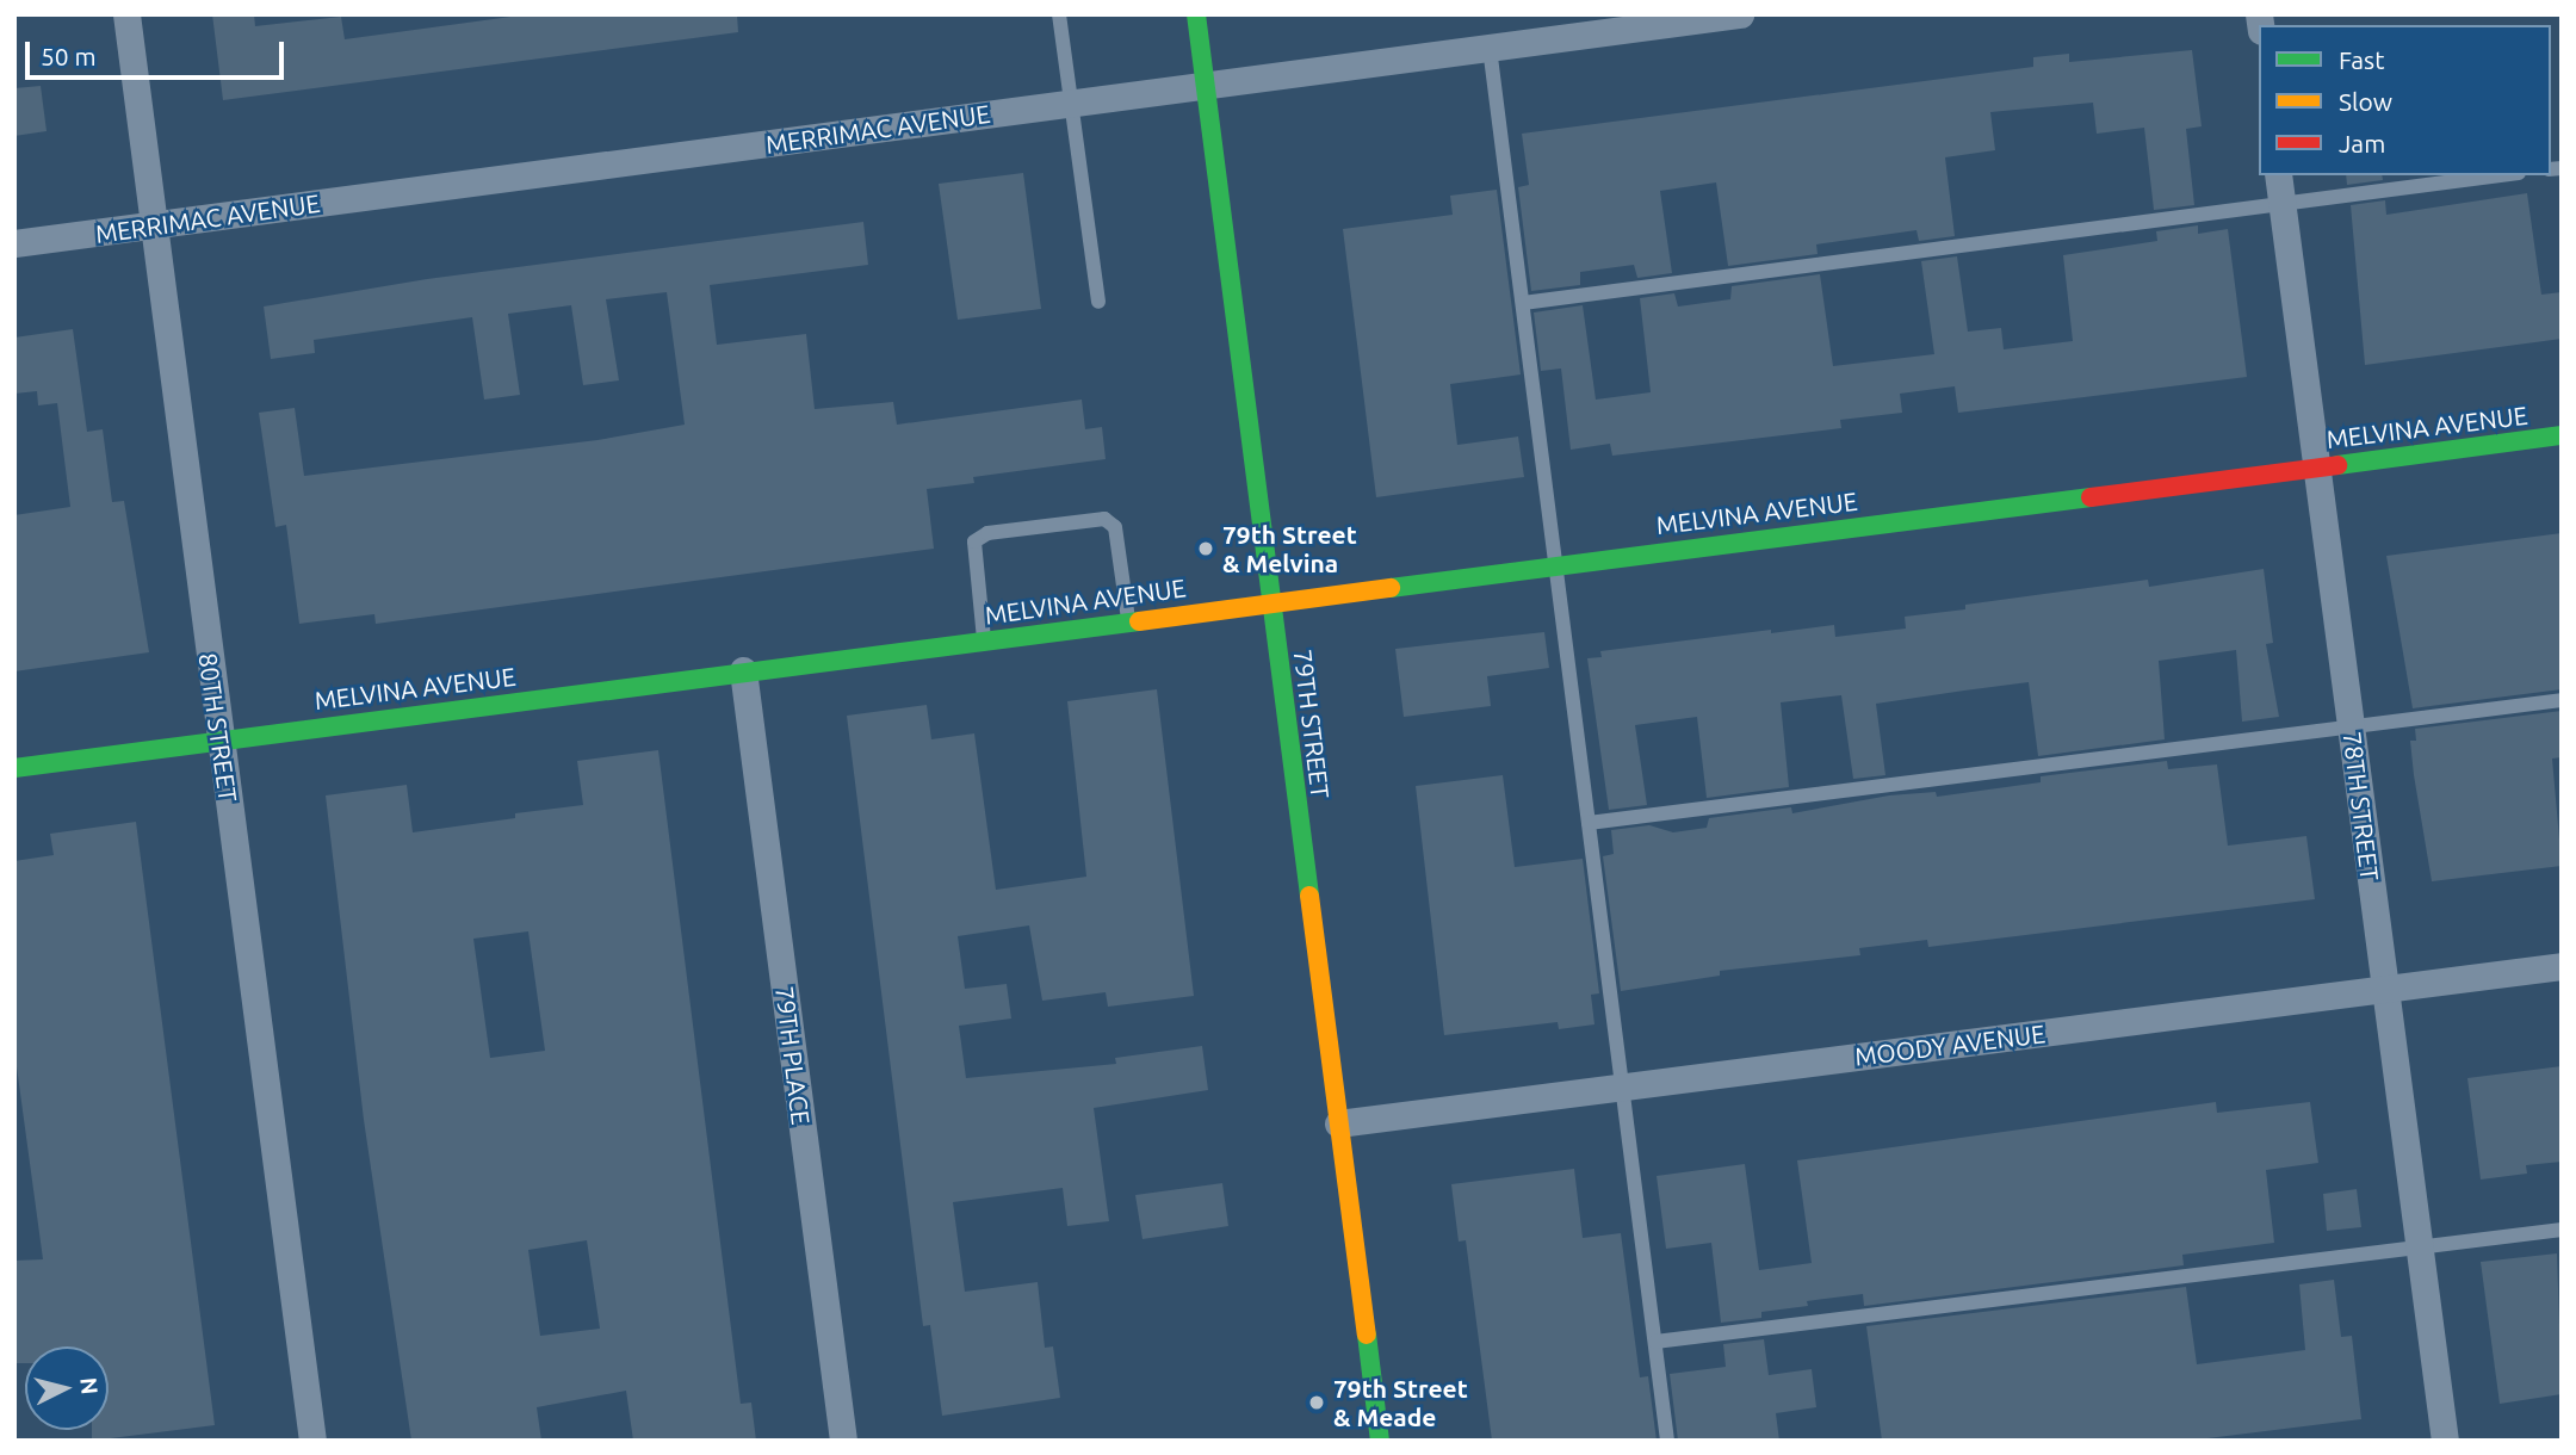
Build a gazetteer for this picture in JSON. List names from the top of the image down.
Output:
{
  "streets": {
    "street": [
      "MERRIMAC AVENUE",
      "MELVINA AVENUE",
      "79TH STREET",
      "80TH STREET",
      "78TH STREET",
      "MOODY AVENUE",
      "79TH PLACE"
    ]
  },
  "crossings": [
    ["MERRIMAC AVENUE", "79TH STREET"],
    ["MERRIMAC AVENUE", "80TH STREET"],
    ["MELVINA AVENUE", "79TH STREET"],
    ["MELVINA AVENUE", "80TH STREET"],
    ["MELVINA AVENUE", "78TH STREET"],
    ["MELVINA AVENUE", "79TH PLACE"],
    ["79TH STREET", "MOODY AVENUE"],
    ["78TH STREET", "MOODY AVENUE"]
  ],
  "places": ["79th Street & Melvina", "79th Street & Meade"],
  "legend": ["Fast", "Slow", "Jam"],
  "scale_bar": "50 m",
  "north": "right"
}
